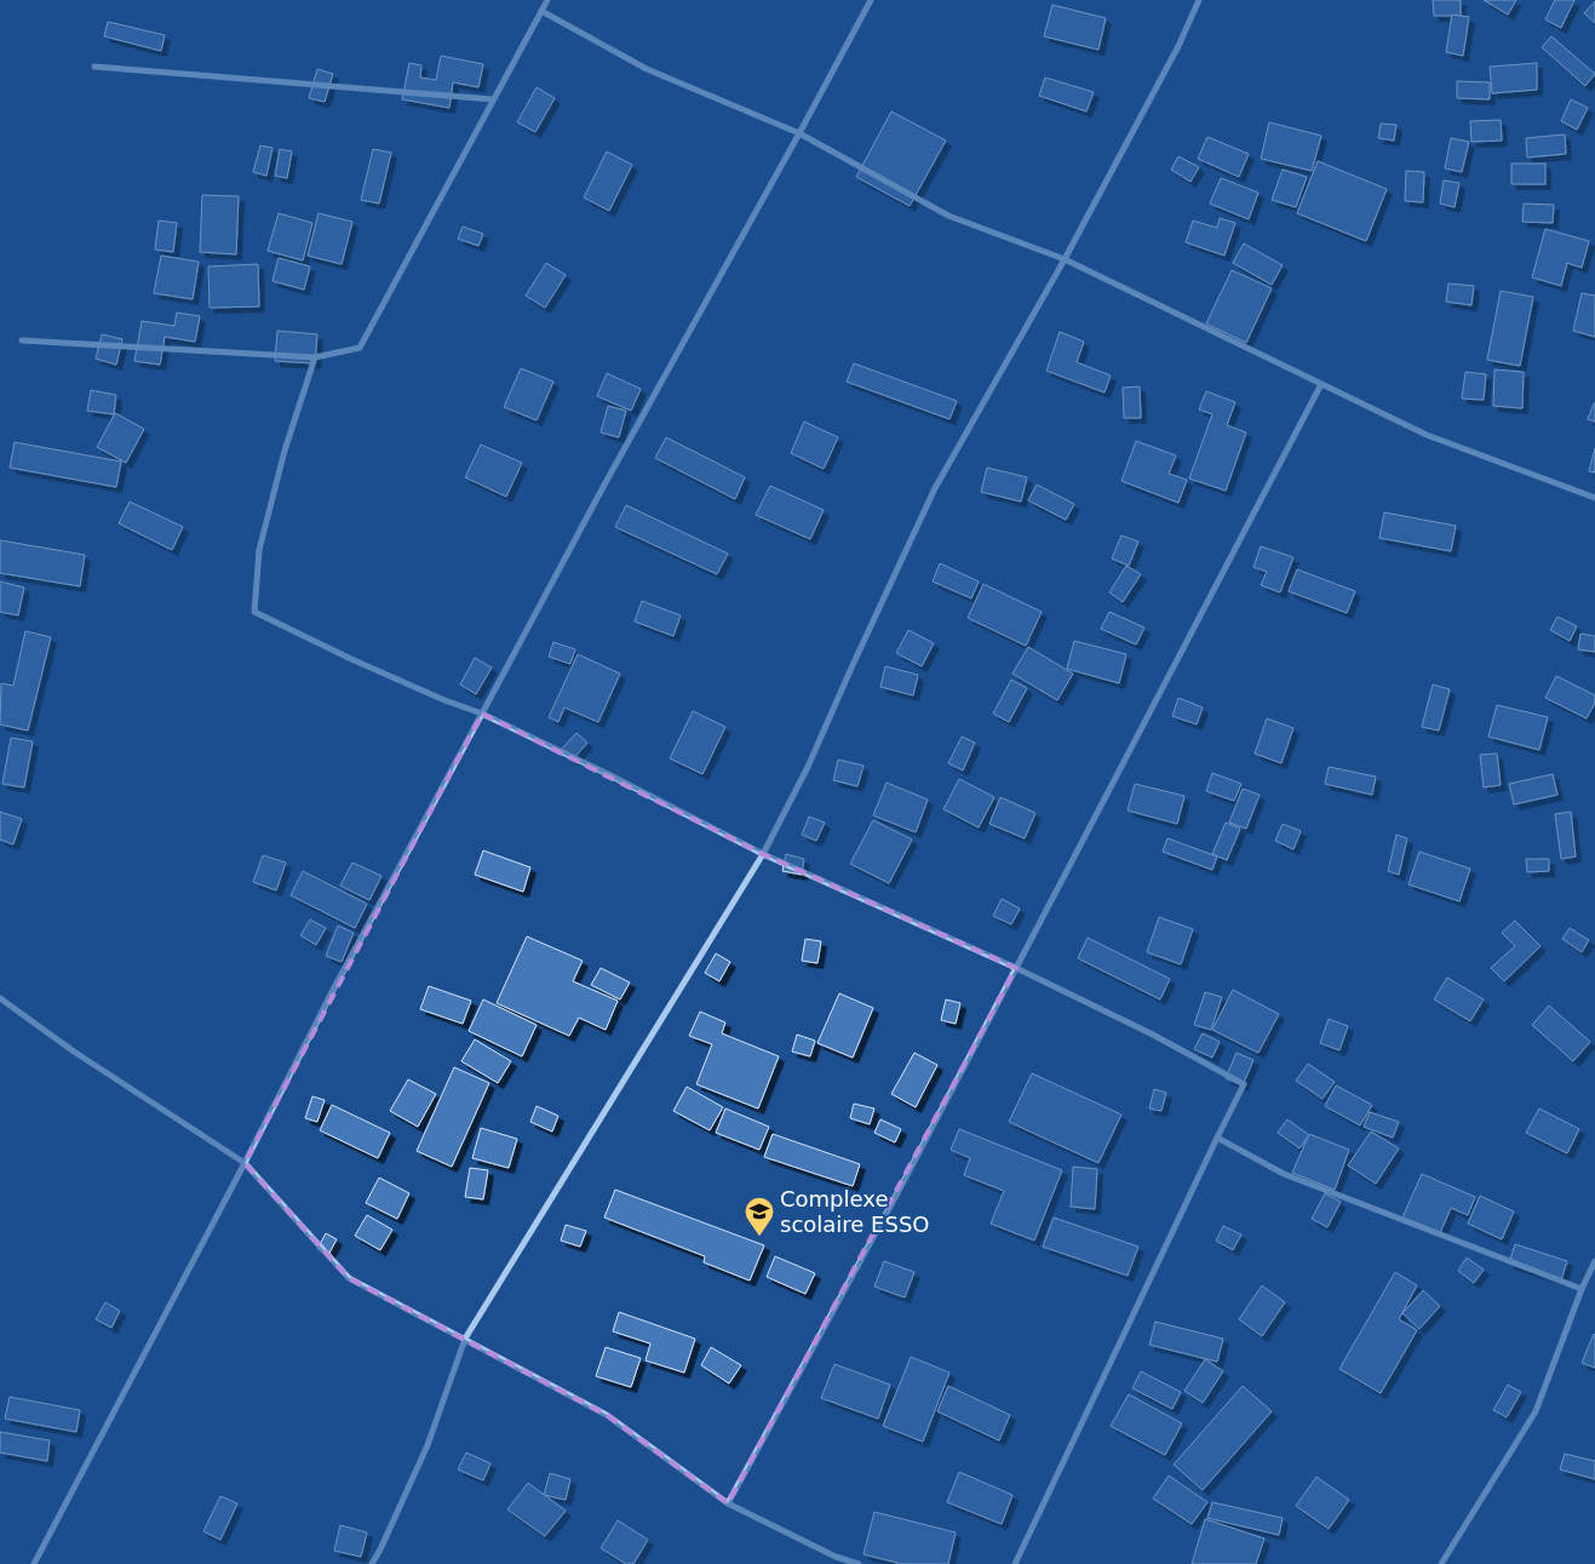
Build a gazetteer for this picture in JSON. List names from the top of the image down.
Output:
{
  "places": {
    "school or university": ["Complexe scolaire ESSO"]
  }
}
